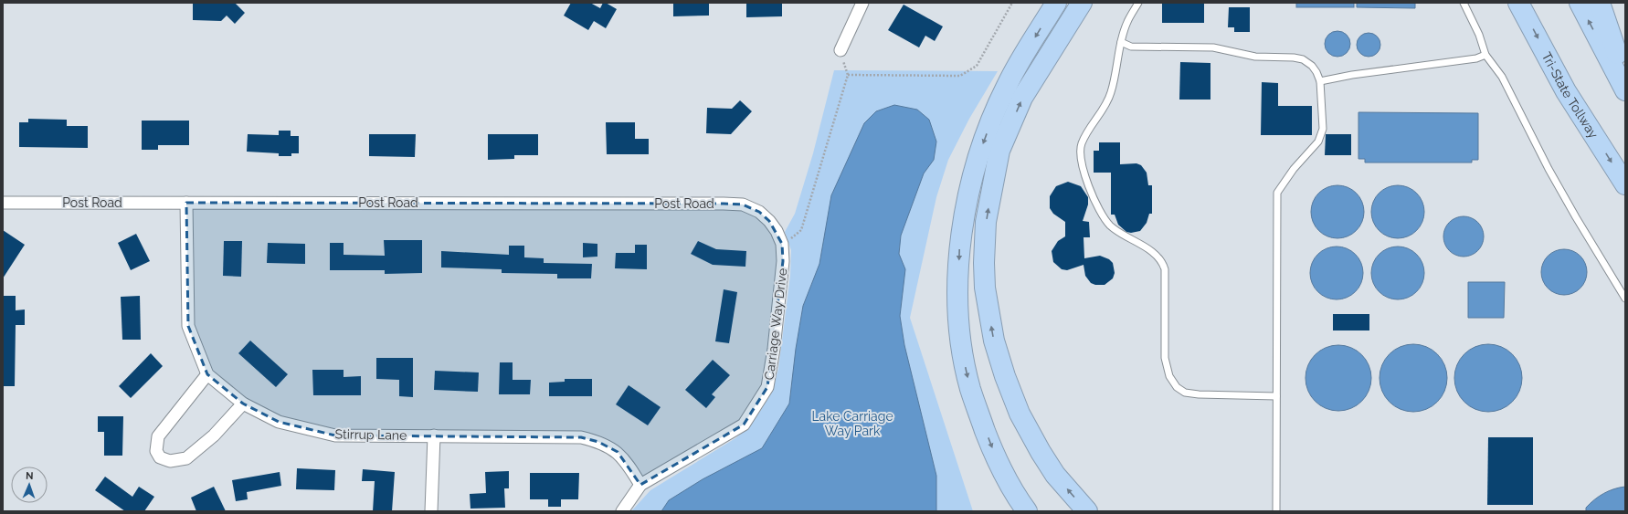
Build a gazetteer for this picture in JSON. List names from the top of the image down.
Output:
{
  "streets": {
    "highway": ["Tri-State Tollway"],
    "street": ["Post Road", "Carriage Way Drive", "Stirrup Lane"]
  },
  "crossings": [
    ["Post Road", "Carriage Way Drive"],
    ["Post Road", "Stirrup Lane"],
    ["Carriage Way Drive", "Stirrup Lane"]
  ],
  "parks": ["Lake Carriage Way Park"],
  "north": "top"
}
